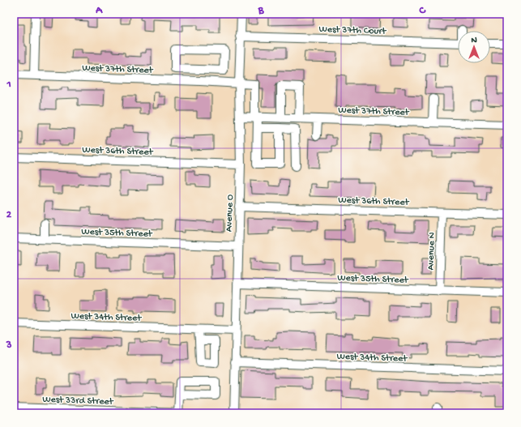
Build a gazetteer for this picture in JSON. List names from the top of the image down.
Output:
{
  "streets": {
    "street": [
      "West 37th Court",
      "West 37th Street",
      "West 36th Street",
      "Avenue O",
      "West 35th Street",
      "Avenue N",
      "West 34th Street",
      "West 33rd Street"
    ]
  },
  "crossings": [
    ["West 37th Court", "Avenue O"],
    ["West 37th Street", "Avenue O"],
    ["West 36th Street", "Avenue O"],
    ["West 36th Street", "Avenue N"],
    ["Avenue O", "West 35th Street"],
    ["Avenue O", "West 34th Street"],
    ["West 35th Street", "Avenue N"]
  ],
  "north": "top",
  "grid": {
    "columns": ["A", "B", "C"],
    "rows": ["1", "2", "3"]
  }
}
